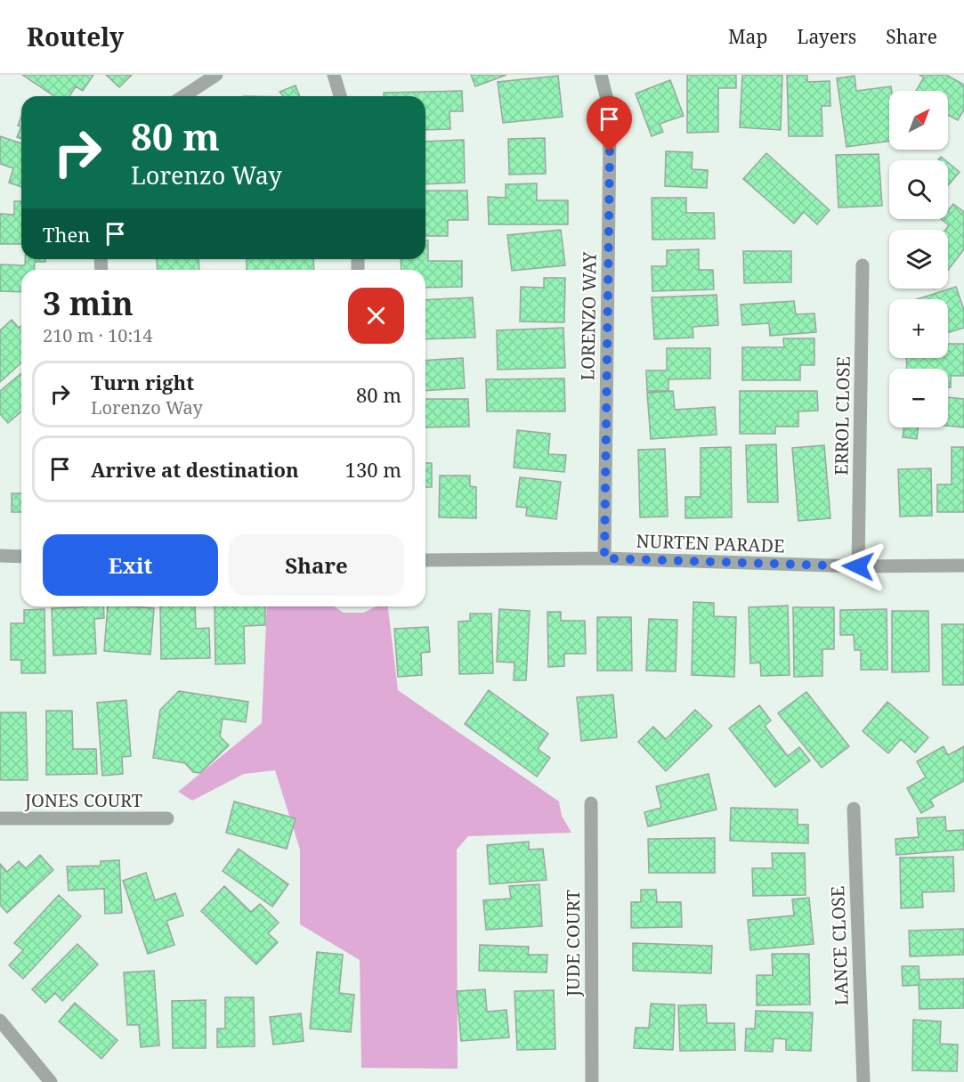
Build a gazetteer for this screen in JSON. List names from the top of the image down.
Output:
{
  "streets": {
    "street": [
      "LORENZO WAY",
      "ERROL CLOSE",
      "NURTEN PARADE",
      "JONES COURT",
      "JUDE COURT",
      "LANCE CLOSE"
    ]
  },
  "crossings": [
    ["LORENZO WAY", "NURTEN PARADE"],
    ["ERROL CLOSE", "NURTEN PARADE"]
  ],
  "north": "top right",
  "page": {
    "header": "Routely",
    "nav": ["Map", "Layers", "Share"],
    "map_buttons": ["+", "−"],
    "turn": ["80 m", "Lorenzo Way"],
    "then": "Then",
    "heading": ["3 min", "210 m · 10:14"],
    "list": [
      {
        "name": "Turn right",
        "note": "Lorenzo Way",
        "value": "80 m"
      },
      {
        "name": "Arrive at destination",
        "value": "130 m"
      }
    ],
    "buttons": ["Exit", "Share"]
  }
}
